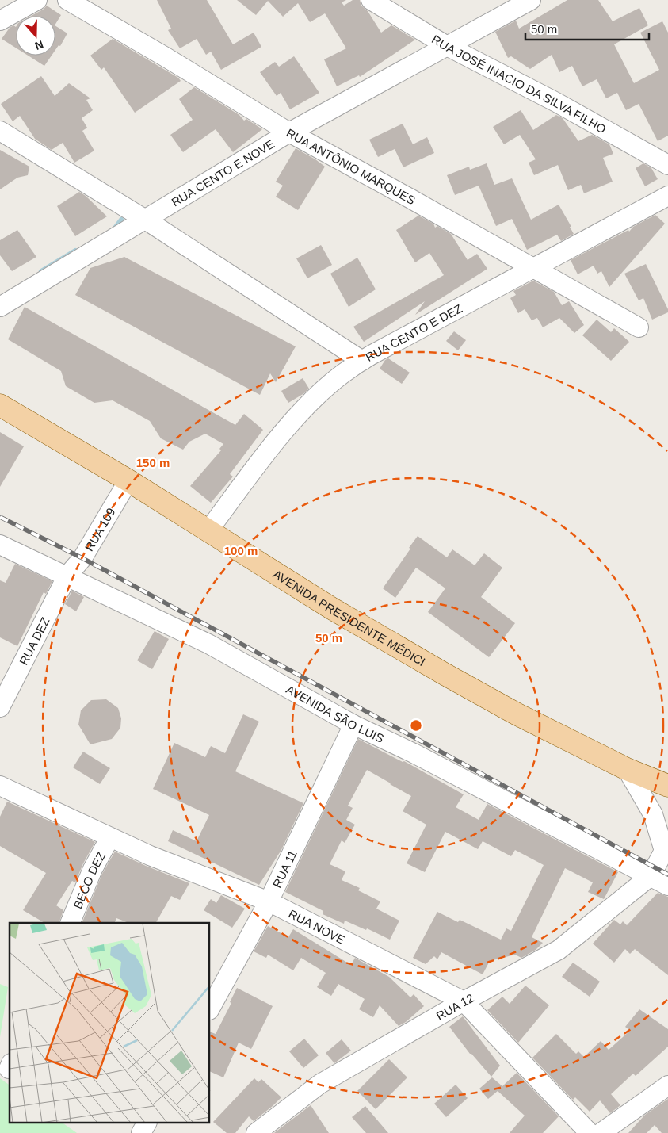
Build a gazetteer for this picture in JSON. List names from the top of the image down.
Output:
{
  "streets": {
    "main road": ["AVENIDA PRESIDENTE MÉDICI"],
    "street": [
      "RUA JOSÉ INACIO DA SILVA FILHO",
      "RUA ANTÔNIO MARQUES",
      "RUA CENTO E NOVE",
      "RUA CENTO E DEZ",
      "RUA 109",
      "RUA DEZ",
      "AVENIDA SÃO LUIS",
      "RUA 11",
      "BECO DEZ",
      "RUA NOVE",
      "RUA 12"
    ]
  },
  "crossings": [
    ["RUA JOSÉ INACIO DA SILVA FILHO", "RUA CENTO E NOVE"],
    ["RUA ANTÔNIO MARQUES", "RUA CENTO E NOVE"],
    ["RUA ANTÔNIO MARQUES", "RUA CENTO E DEZ"],
    ["RUA CENTO E DEZ", "AVENIDA PRESIDENTE MÉDICI"],
    ["RUA 109", "AVENIDA PRESIDENTE MÉDICI"],
    ["RUA 109", "RUA DEZ"],
    ["RUA 109", "AVENIDA SÃO LUIS"],
    ["RUA DEZ", "AVENIDA SÃO LUIS"],
    ["AVENIDA SÃO LUIS", "RUA 11"],
    ["AVENIDA SÃO LUIS", "RUA 12"],
    ["RUA 11", "RUA NOVE"],
    ["BECO DEZ", "RUA NOVE"],
    ["RUA NOVE", "RUA 12"]
  ],
  "scale_bar": "50 m",
  "north": "bottom",
  "rings": ["150 m", "100 m", "50 m"]
}
